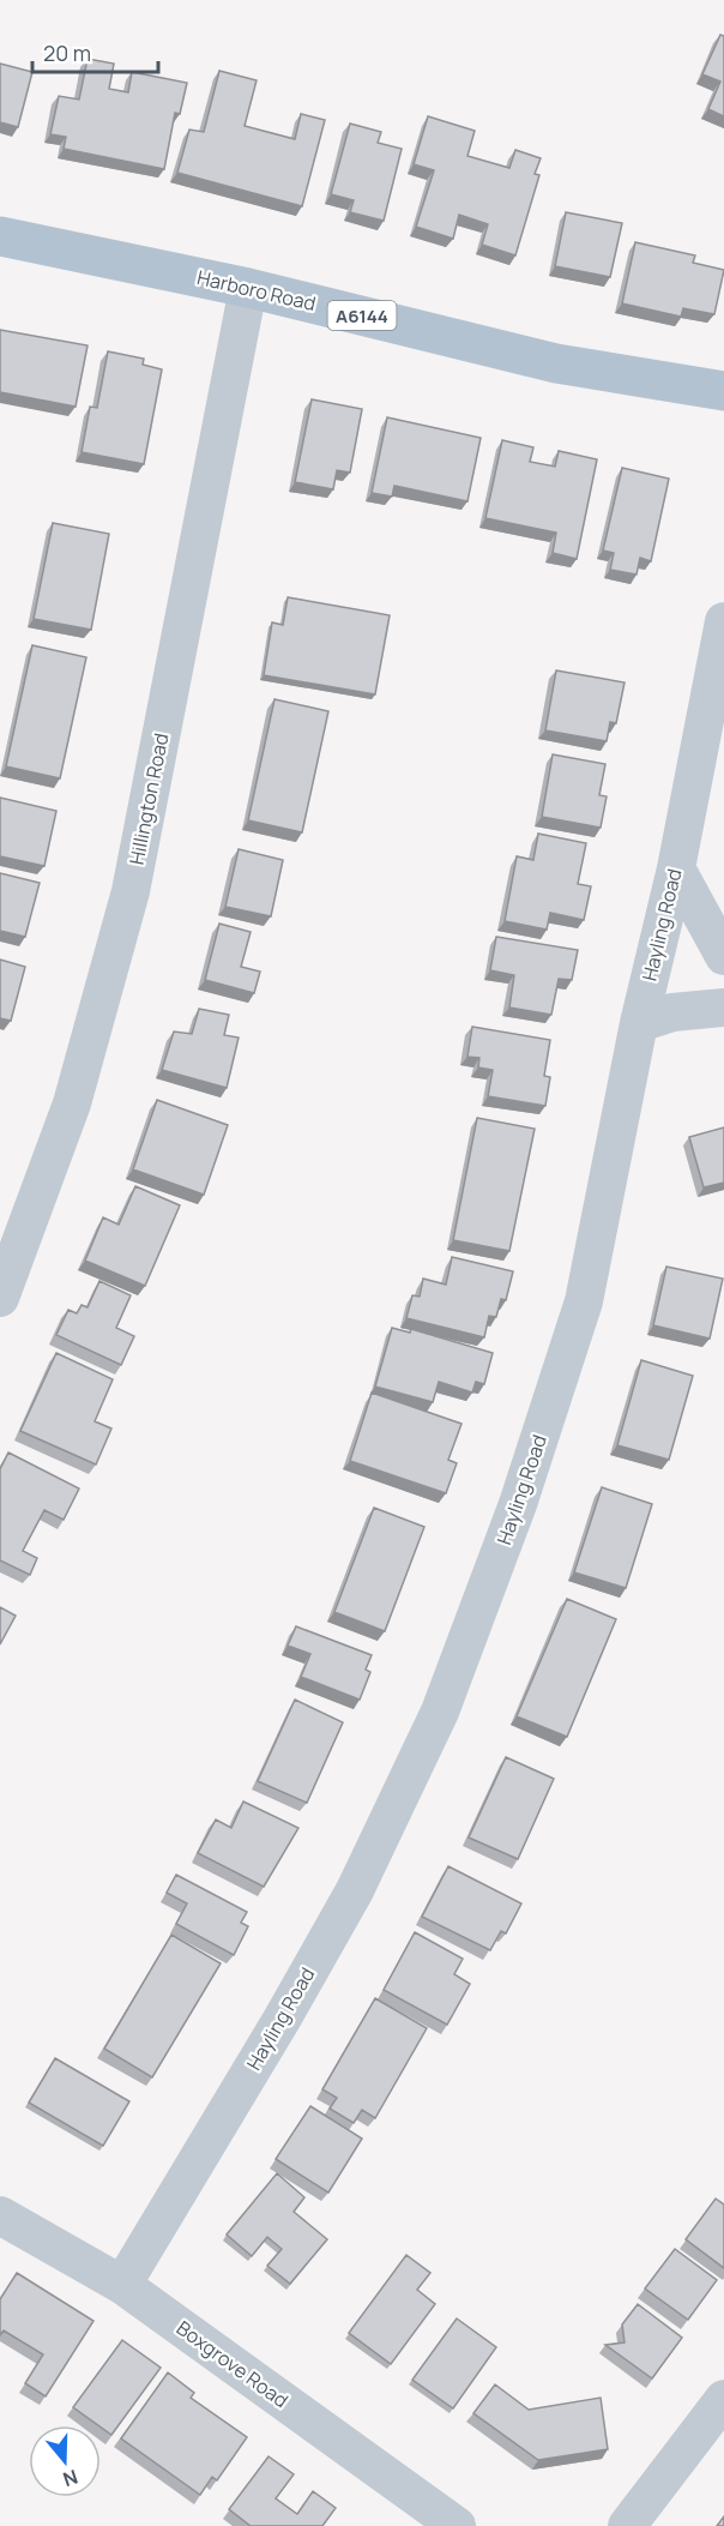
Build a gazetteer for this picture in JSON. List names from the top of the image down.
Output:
{
  "streets": {
    "main road": ["Harboro Road", "A6144"],
    "street": ["Hillington Road", "Hayling Road", "Boxgrove Road"]
  },
  "crossings": [
    ["Harboro Road", "Hillington Road"],
    ["Hayling Road", "Boxgrove Road"]
  ],
  "scale_bar": "20 m",
  "north": "bottom"
}
